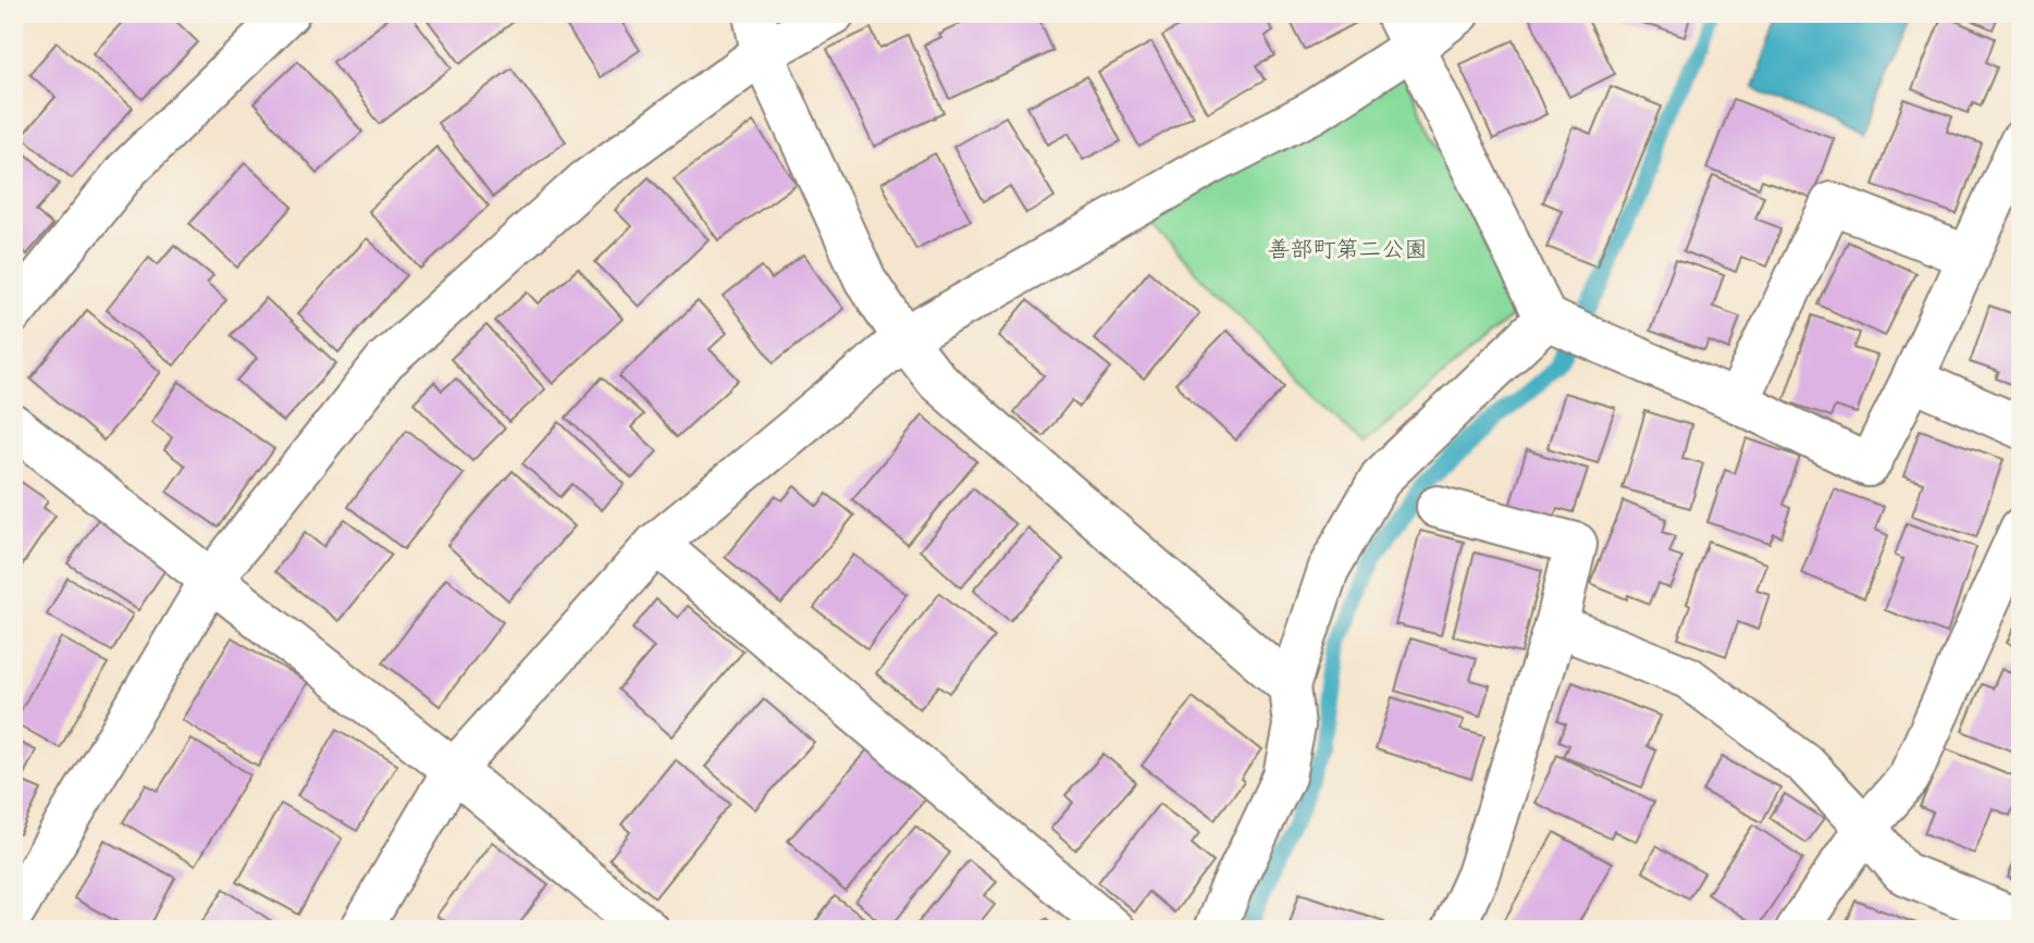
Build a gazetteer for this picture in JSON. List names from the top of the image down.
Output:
{
  "parks": ["善部町第二公園"]
}
